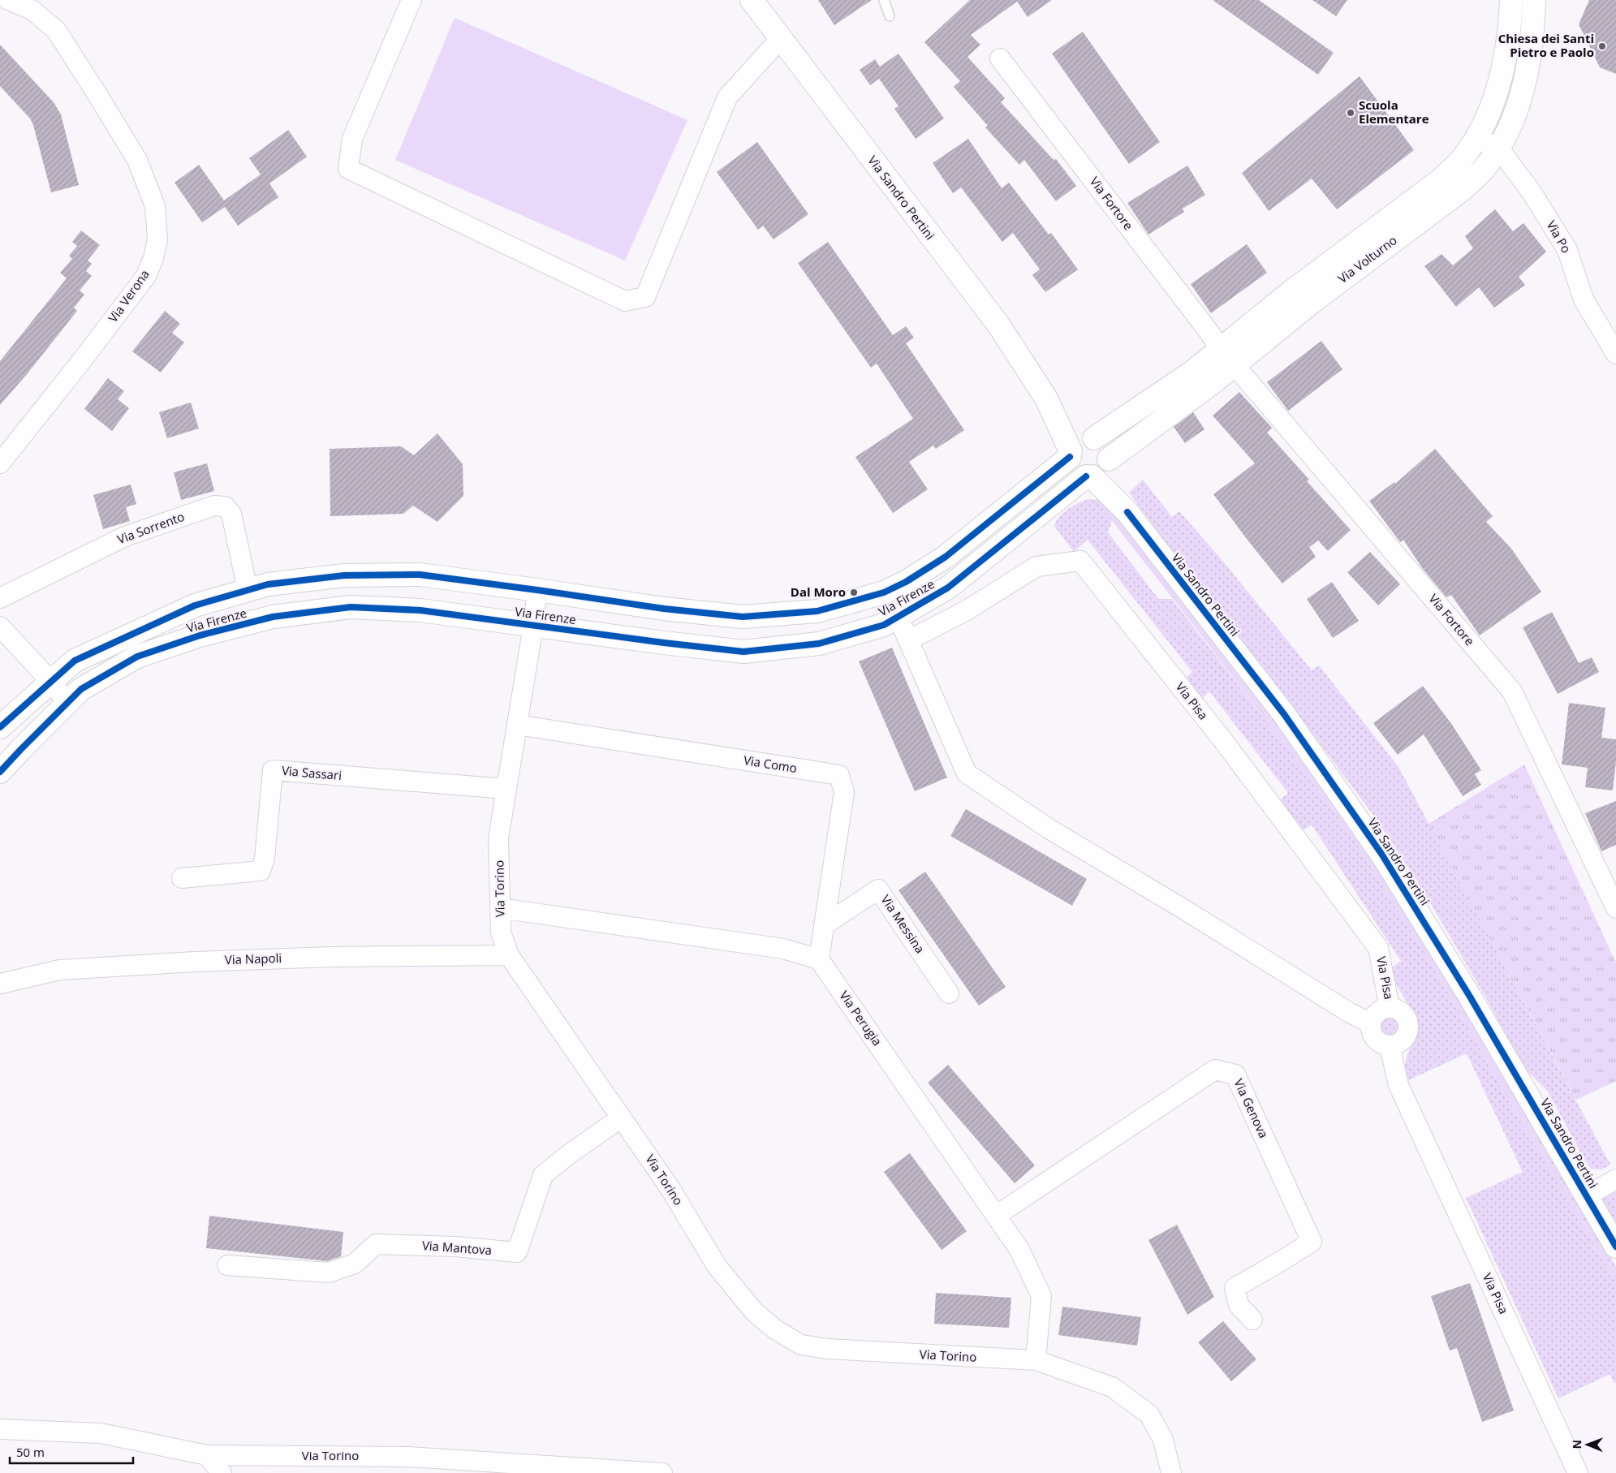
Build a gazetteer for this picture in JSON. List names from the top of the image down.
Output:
{
  "streets": {
    "street": [
      "Via Sandro Pertini",
      "Via Fortore",
      "Via Po",
      "Via Volturno",
      "Via Verona",
      "Via Sorrento",
      "Via Firenze",
      "Via Pisa",
      "Via Como",
      "Via Sassari",
      "Via Torino",
      "Via Messina",
      "Via Napoli",
      "Via Perugia",
      "Via Genova",
      "Via Mantova"
    ]
  },
  "crossings": [
    ["Via Sandro Pertini", "Via Volturno"],
    ["Via Sandro Pertini", "Via Firenze"],
    ["Via Fortore", "Via Volturno"],
    ["Via Po", "Via Volturno"],
    ["Via Volturno", "Via Firenze"],
    ["Via Sorrento", "Via Firenze"],
    ["Via Firenze", "Via Torino"],
    ["Via Como", "Via Torino"],
    ["Via Como", "Via Messina"],
    ["Via Como", "Via Perugia"],
    ["Via Sassari", "Via Torino"],
    ["Via Torino", "Via Napoli"],
    ["Via Torino", "Via Perugia"],
    ["Via Torino", "Via Mantova"],
    ["Via Perugia", "Via Genova"]
  ],
  "places": ["Chiesa dei Santi Pietro e Paolo", "Scuola Elementare", "Dal Moro"],
  "scale_bar": "50 m",
  "north": "left"
}
